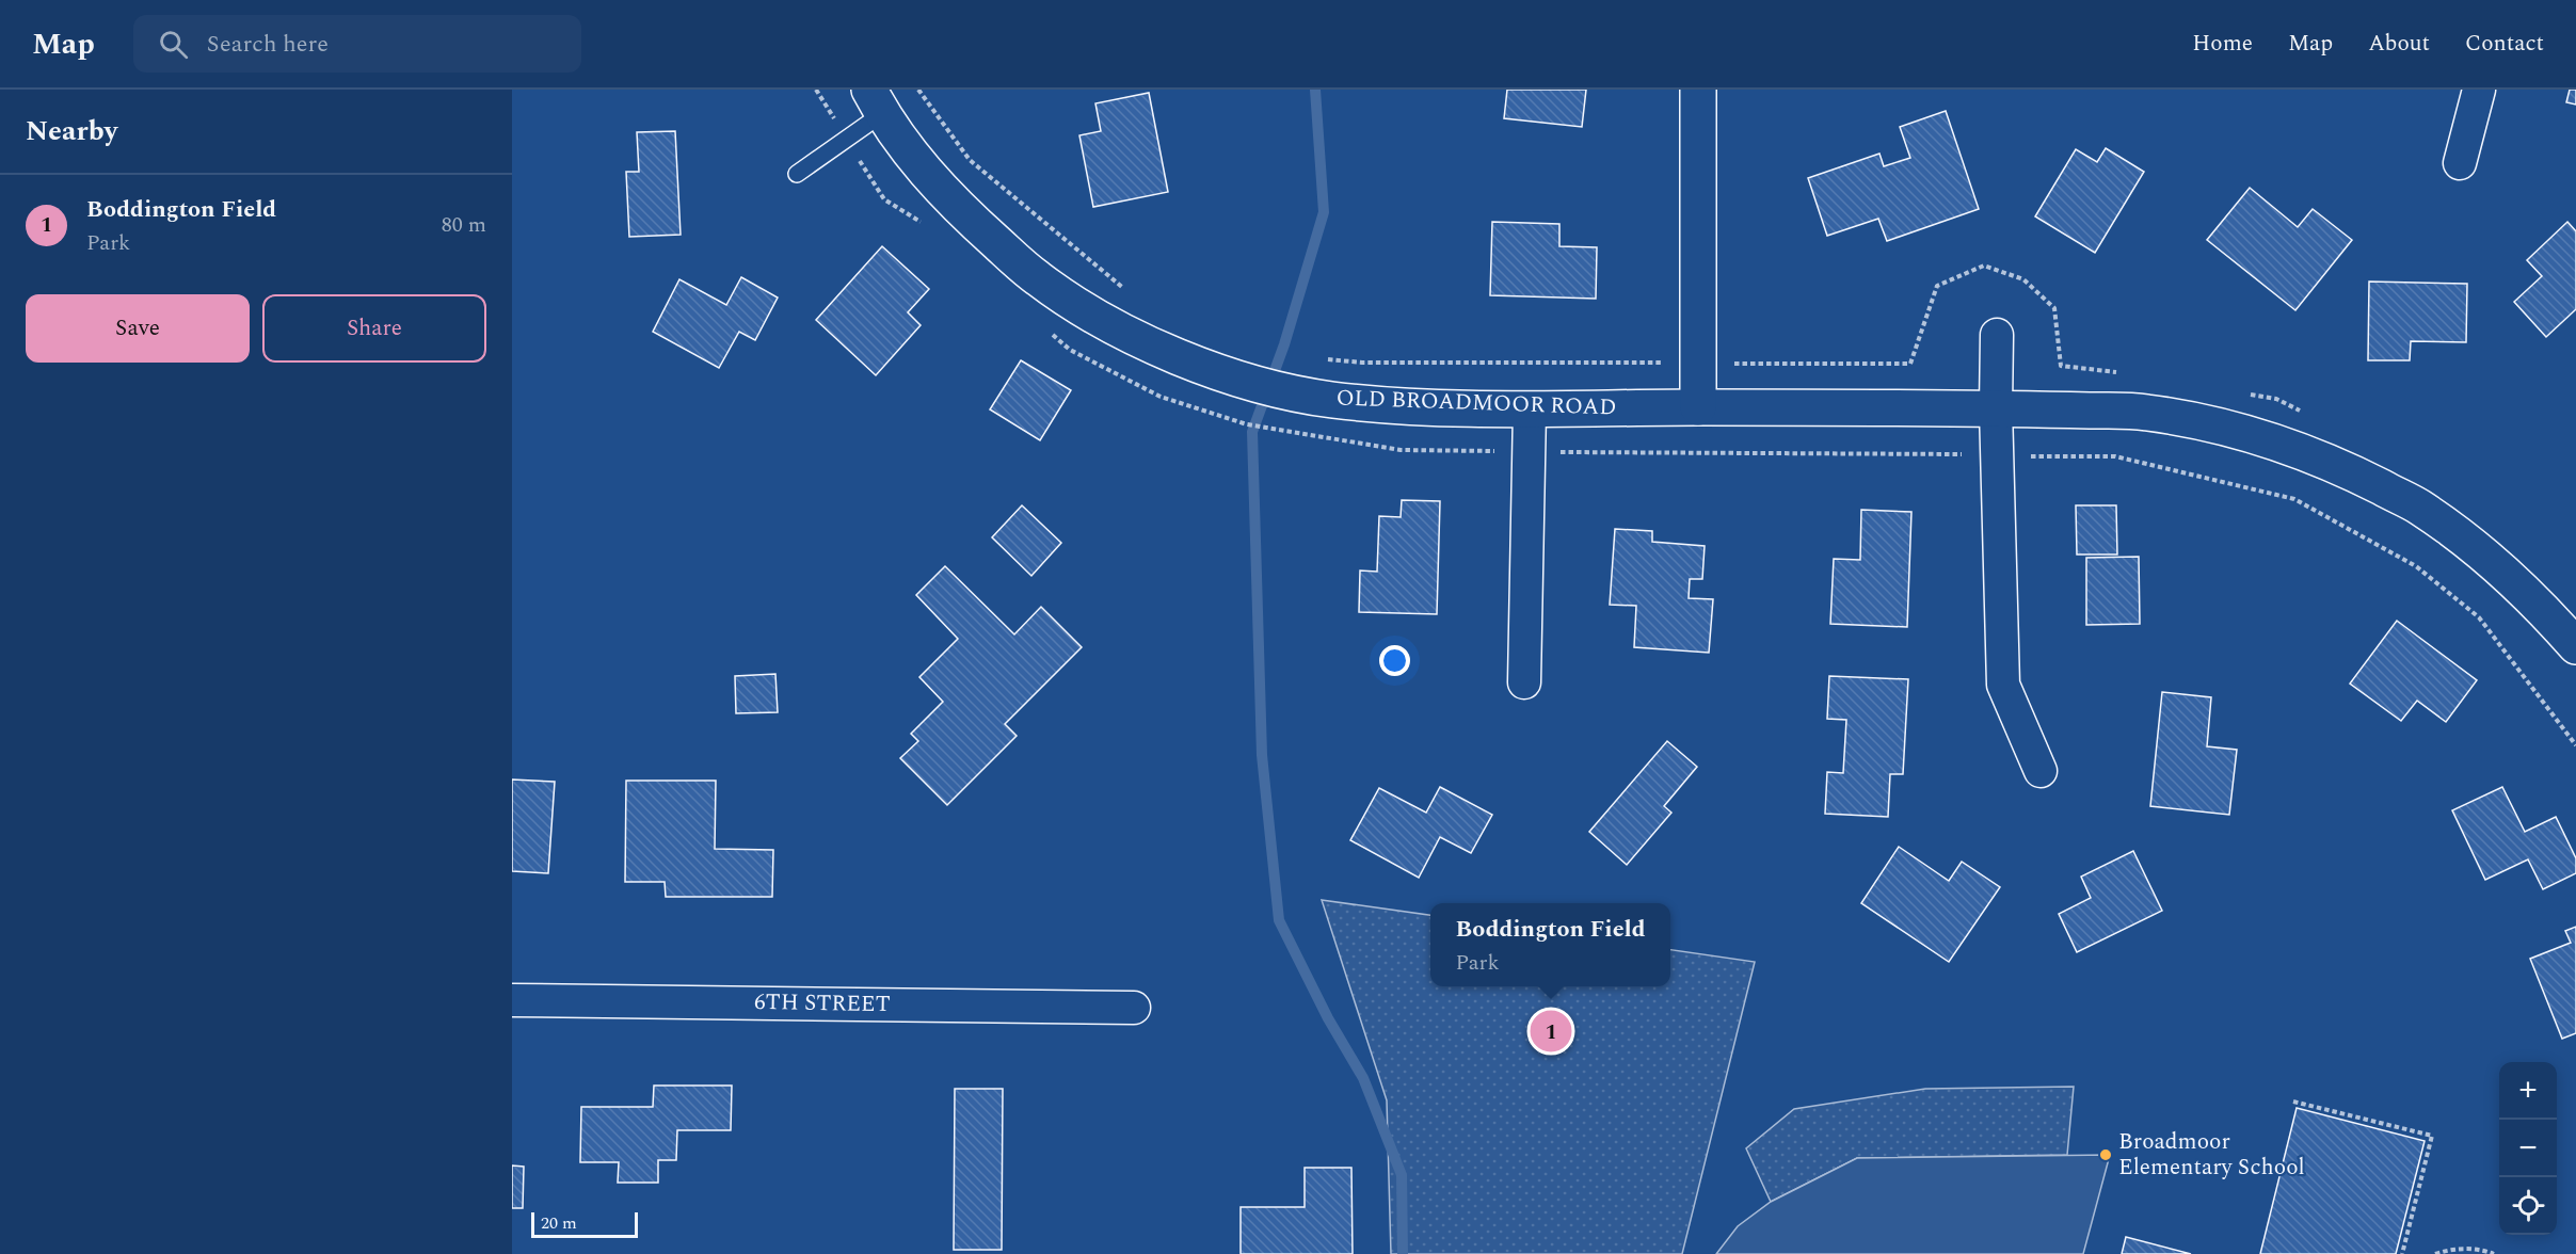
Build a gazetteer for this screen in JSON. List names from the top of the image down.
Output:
{
  "streets": {
    "street": ["OLD BROADMOOR ROAD", "6TH STREET"]
  },
  "places": ["Broadmoor Elementary School"],
  "scale_bar": "20 m",
  "page": {
    "header": "Map",
    "search": "Search here",
    "nav": [
      "Home",
      "Map",
      "About",
      "Contact"
    ],
    "heading": "Nearby",
    "list": [
      {
        "mark": "1",
        "name": "Boddington Field",
        "note": "Park",
        "value": "80 m"
      }
    ],
    "buttons": ["Save", "Share"],
    "popup": ["Boddington Field", "Park"],
    "pins": "1",
    "map_buttons": ["+", "−"],
    "scale": "20 m"
  }
}
